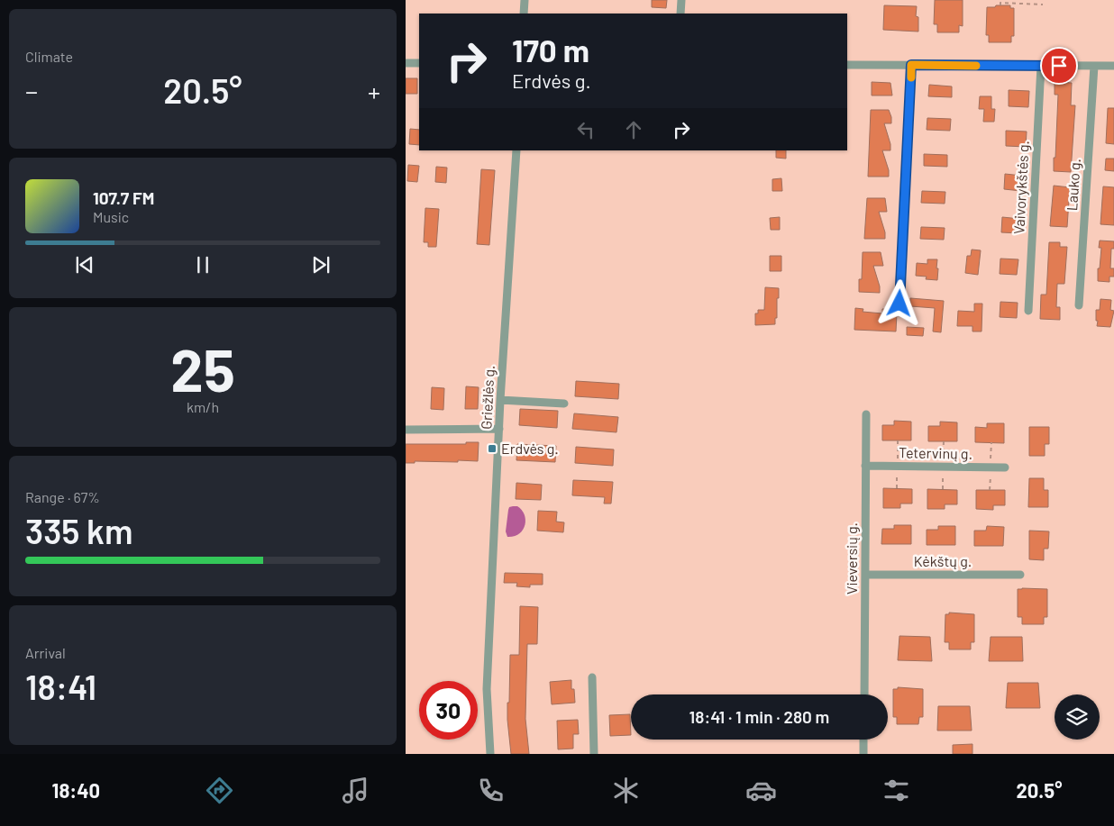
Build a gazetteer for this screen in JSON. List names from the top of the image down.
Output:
{
  "streets": {
    "street": [
      "Lauko g.",
      "Vaivorykštės g.",
      "Griežlės g.",
      "Tetervinų g.",
      "Vieversių g.",
      "Kėkštų g."
    ]
  },
  "crossings": [
    ["Tetervinų g.", "Vieversių g."],
    ["Vieversių g.", "Kėkštų g."]
  ],
  "places": {
    "transit": ["Erdvės g."]
  },
  "page": {
    "tile": [
      "Climate",
      ["25", "km/h"],
      ["Range · 67%", "335 km"],
      ["Arrival", "18:41"]
    ],
    "turn": ["170 m", "Erdvės g."],
    "heat": ["−", "20.5°", "+"],
    "song": ["107.7 FM", "Music"],
    "limit": "30",
    "trip": "18:41 · 1 min · 280 m",
    "tabs": ["18:40", "20.5°"]
  }
}
